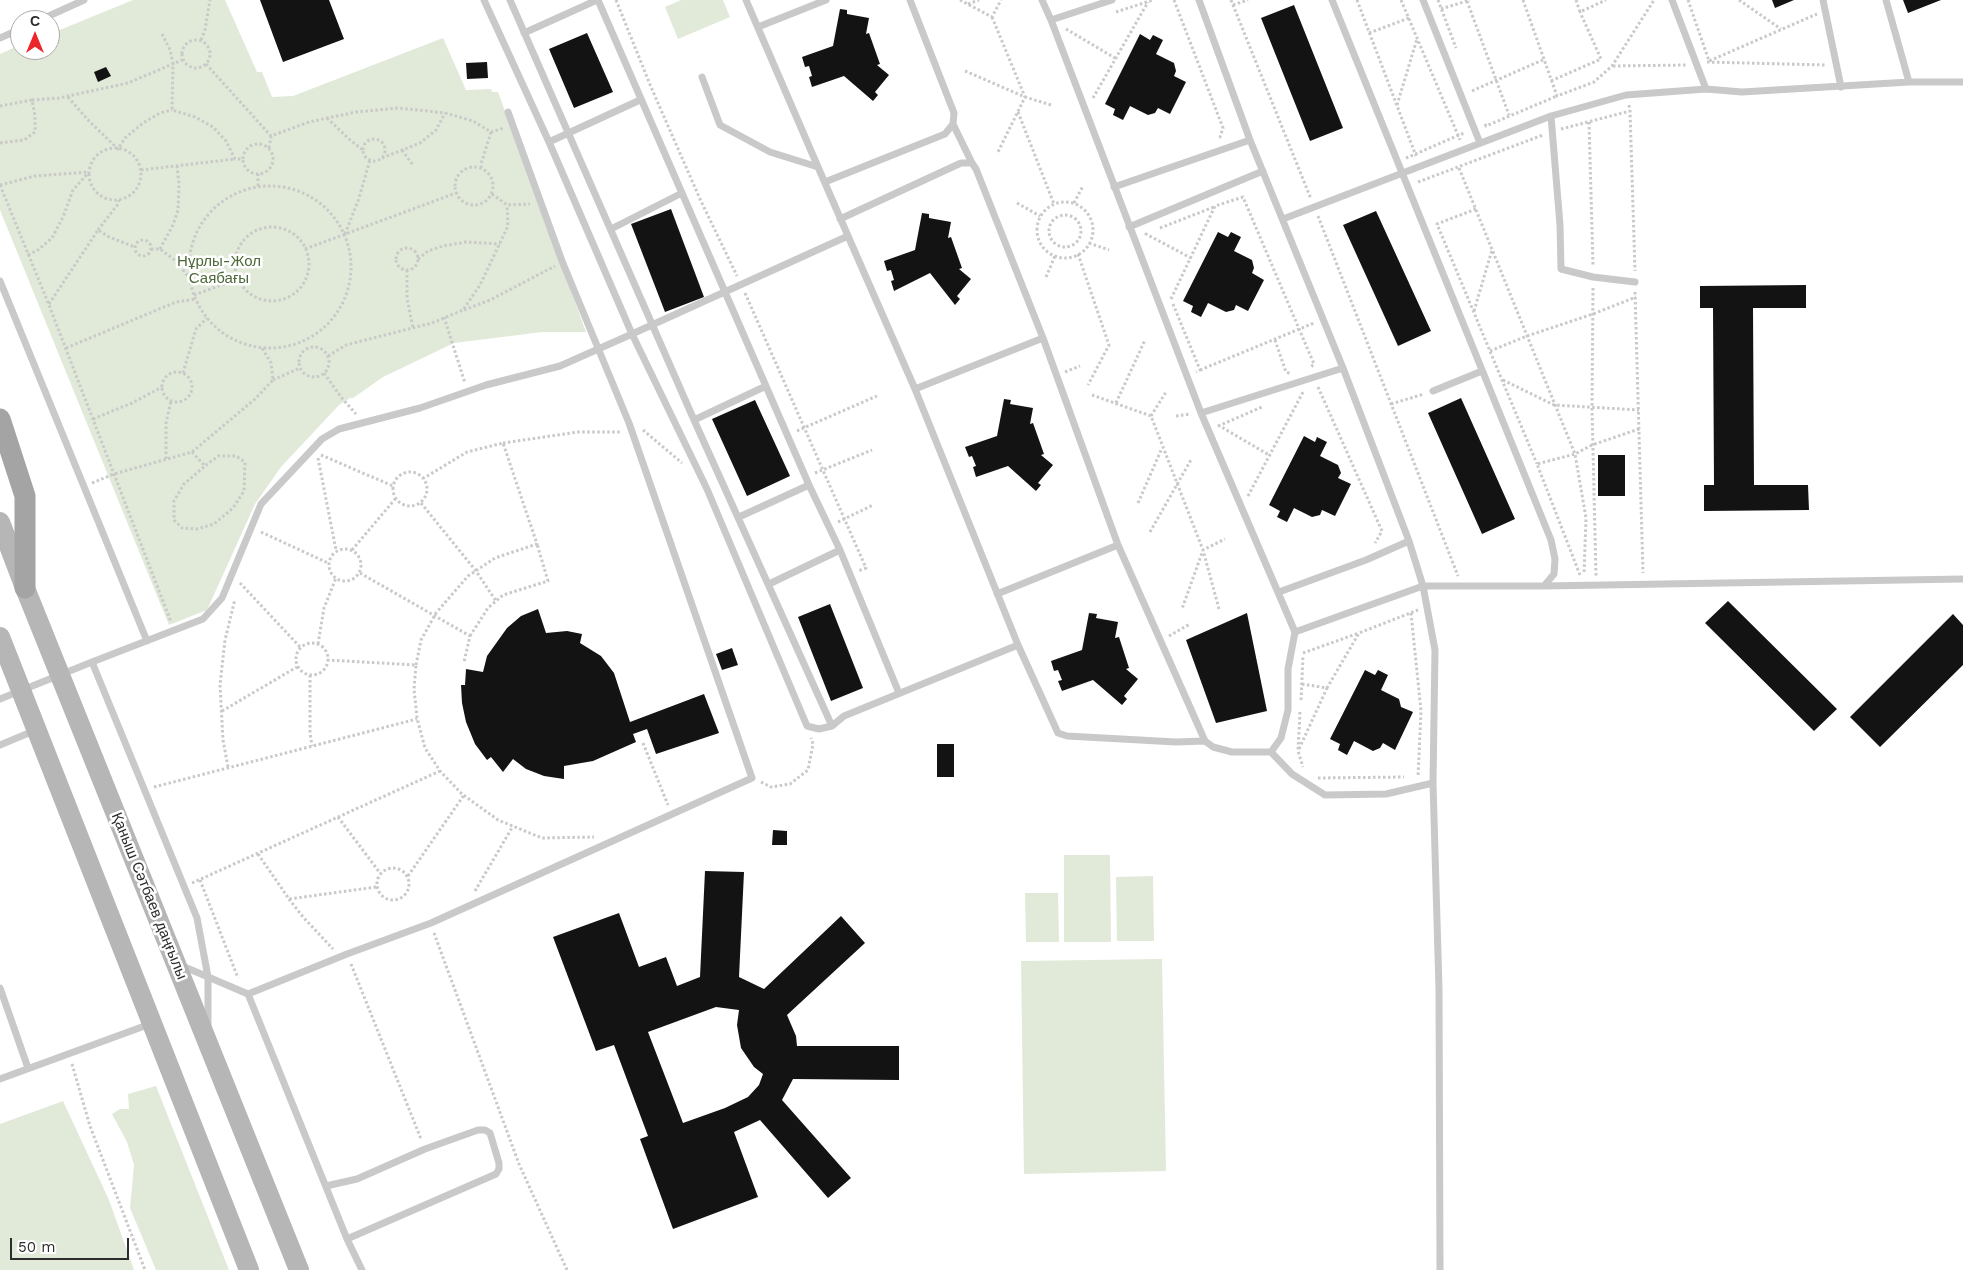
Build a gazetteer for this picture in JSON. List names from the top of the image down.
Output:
{
  "streets": {
    "main road": ["Қаныш Сәтбаев даңғылы"]
  },
  "parks": ["Нұрлы-Жол Саябағы"],
  "scale_bar": "50 m",
  "north": "top"
}
